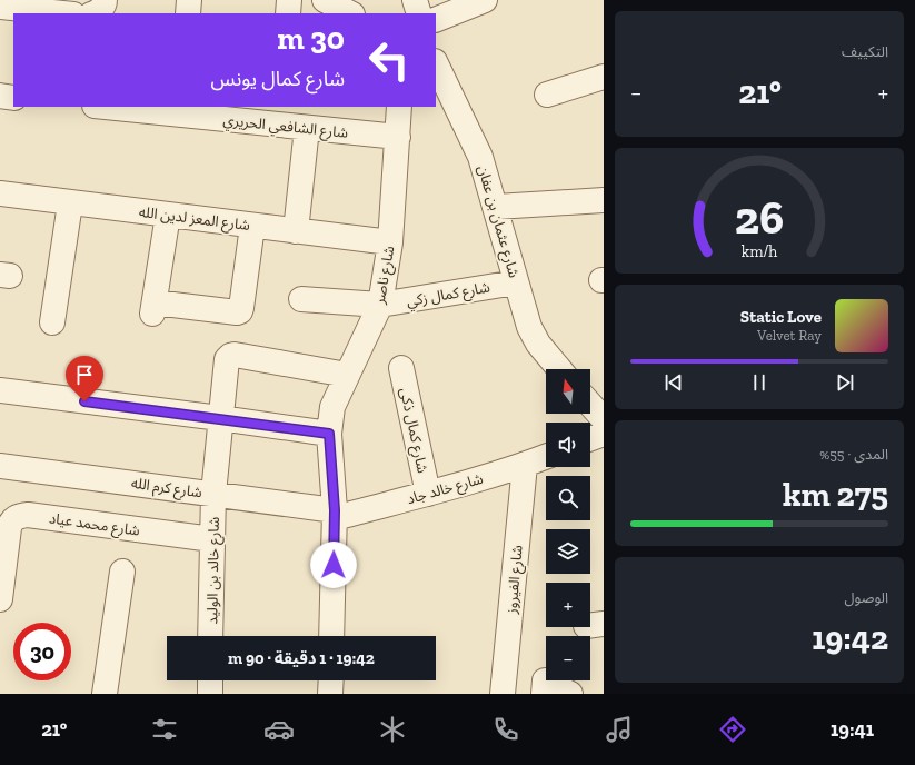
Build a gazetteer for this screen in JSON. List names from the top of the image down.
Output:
{
  "streets": {
    "street": [
      "شارع الشافعي الحريري",
      "شارع المعز لدين الله",
      "شارع عثمان بن عفان",
      "شارع ناصر",
      "شارع كمال زكي",
      "شارع كمال ذكى",
      "شارع كرم الله",
      "شارع خالد جاد",
      "شارع محمد عياد",
      "شارع خالد بن الوليد",
      "شارع الفيروز"
    ]
  },
  "crossings": [
    ["شارع الشافعي الحريري", "شارع ناصر"],
    ["شارع المعز لدين الله", "شارع ناصر"],
    ["شارع عثمان بن عفان", "شارع كمال زكي"],
    ["شارع ناصر", "شارع كمال زكي"],
    ["شارع ناصر", "شارع كرم الله"],
    ["شارع ناصر", "شارع خالد جاد"],
    ["شارع ناصر", "شارع خالد بن الوليد"],
    ["شارع كمال ذكى", "شارع خالد جاد"],
    ["شارع كرم الله", "شارع خالد جاد"],
    ["شارع كرم الله", "شارع خالد بن الوليد"],
    ["شارع خالد جاد", "شارع الفيروز"],
    ["شارع محمد عياد", "شارع خالد بن الوليد"]
  ],
  "north": "top",
  "page": {
    "tile": [
      "التكييف",
      ["المدى · 55%", "275 km"],
      ["الوصول", "19:42"]
    ],
    "turn": ["30 m", "شارع كمال يونس"],
    "heat": ["−", "21°", "+"],
    "song": ["Static Love", "Velvet Ray"],
    "map_buttons": ["+", "−"],
    "limit": "30",
    "trip": "19:42 · 1 دقيقة · 90 m",
    "tabs": ["19:41", "21°"],
    "gauge": ["26", "km/h"]
  }
}
